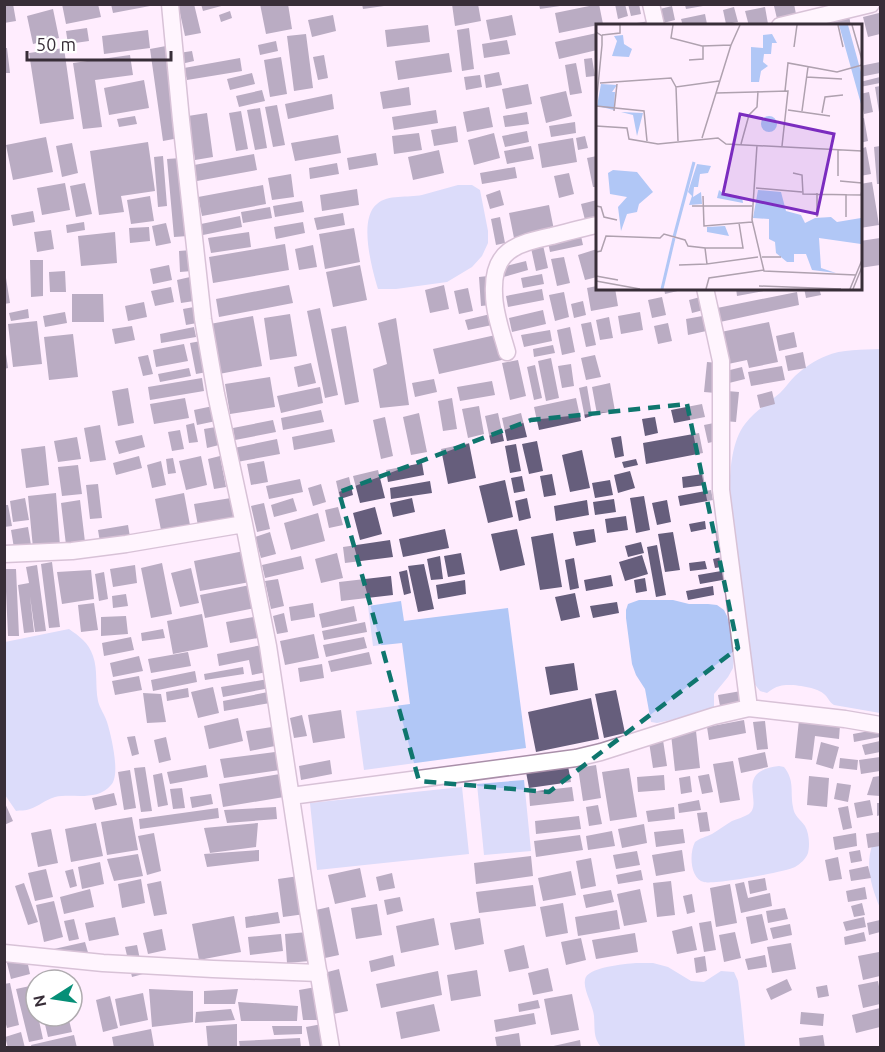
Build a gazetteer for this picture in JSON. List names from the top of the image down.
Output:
{
  "scale_bar": "50 m",
  "north": "left"
}
